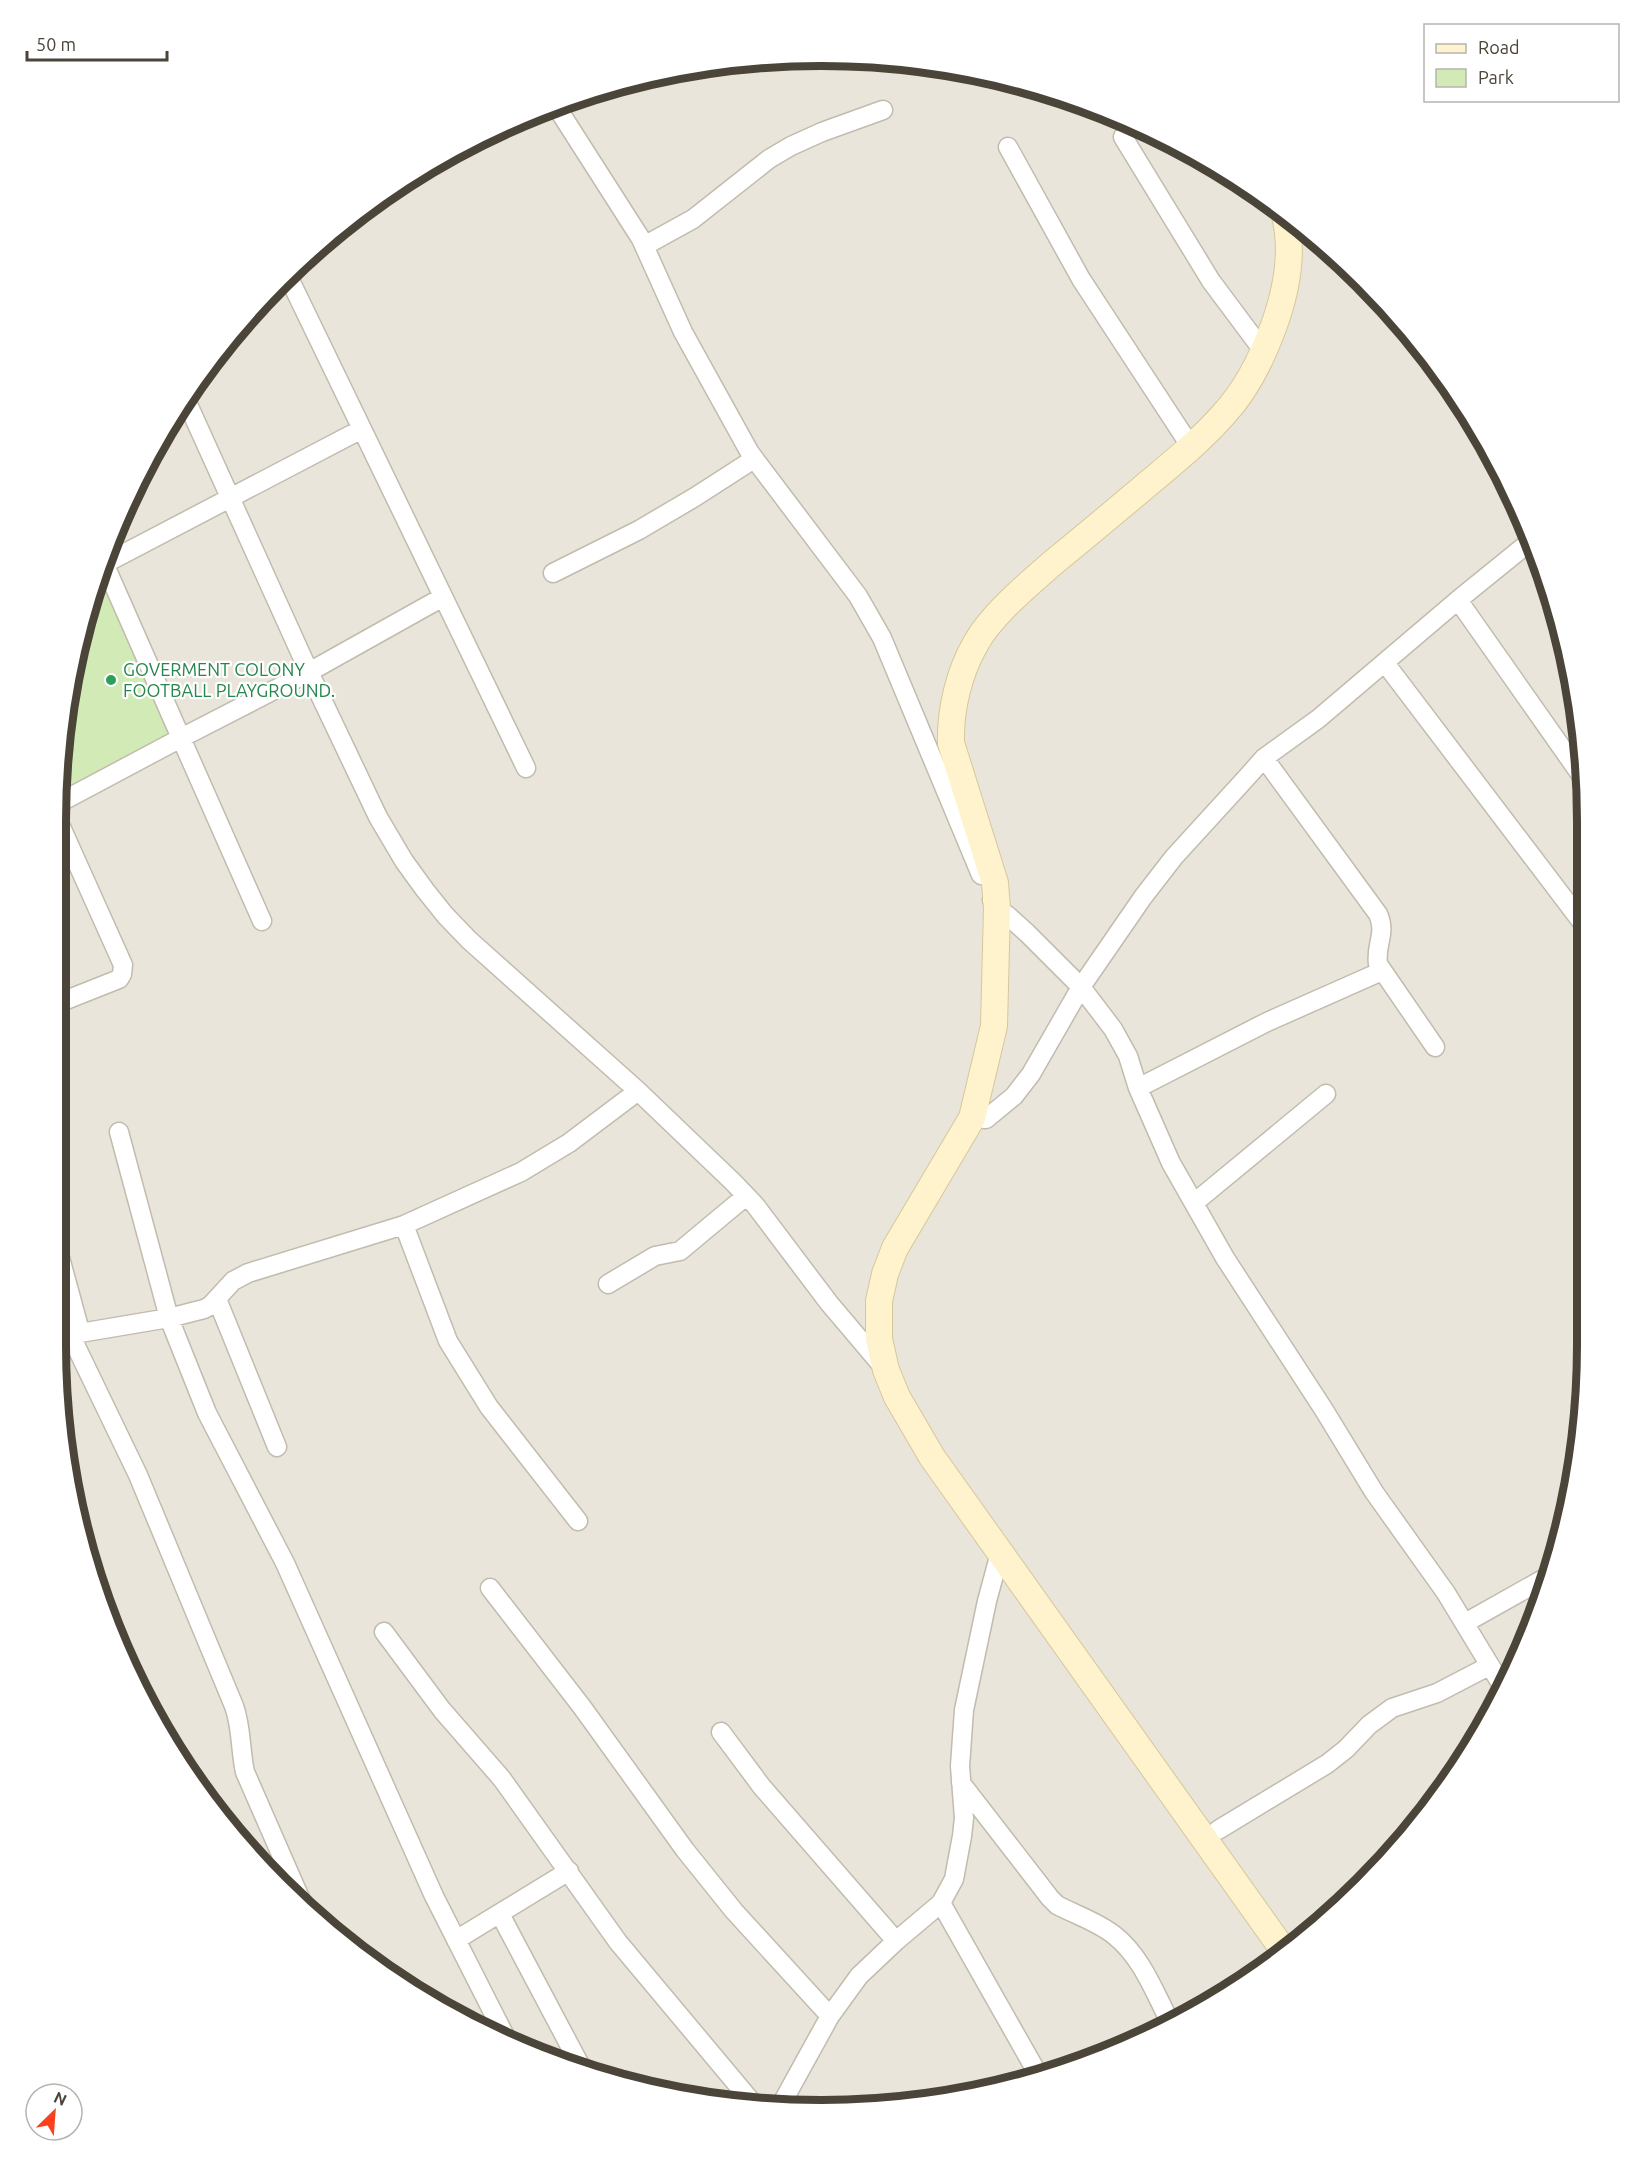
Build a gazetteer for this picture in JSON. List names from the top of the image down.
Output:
{
  "places": ["GOVERMENT COLONY FOOTBALL PLAYGROUND."],
  "legend": ["Road", "Park"],
  "scale_bar": "50 m",
  "north": "top right"
}
